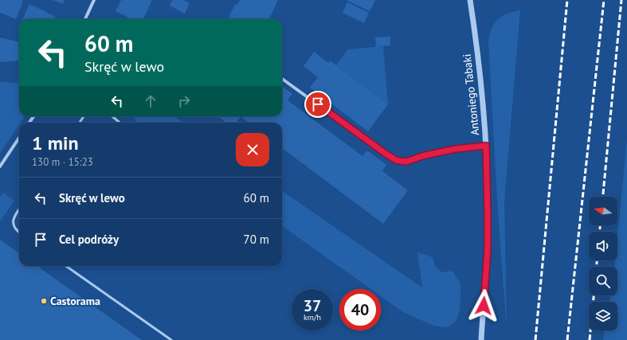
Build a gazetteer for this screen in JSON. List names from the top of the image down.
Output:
{
  "streets": {
    "street": ["Antoniego Tabaki"]
  },
  "places": ["Castorama"],
  "north": "left",
  "page": {
    "turn": ["60 m", "Skręć w lewo"],
    "heading": ["1 min", "130 m · 15:23"],
    "list": [
      {
        "name": "Skręć w lewo",
        "value": "60 m"
      },
      {
        "name": "Cel podróży",
        "value": "70 m"
      }
    ],
    "speed": "37 km/h",
    "limit": "40"
  }
}
